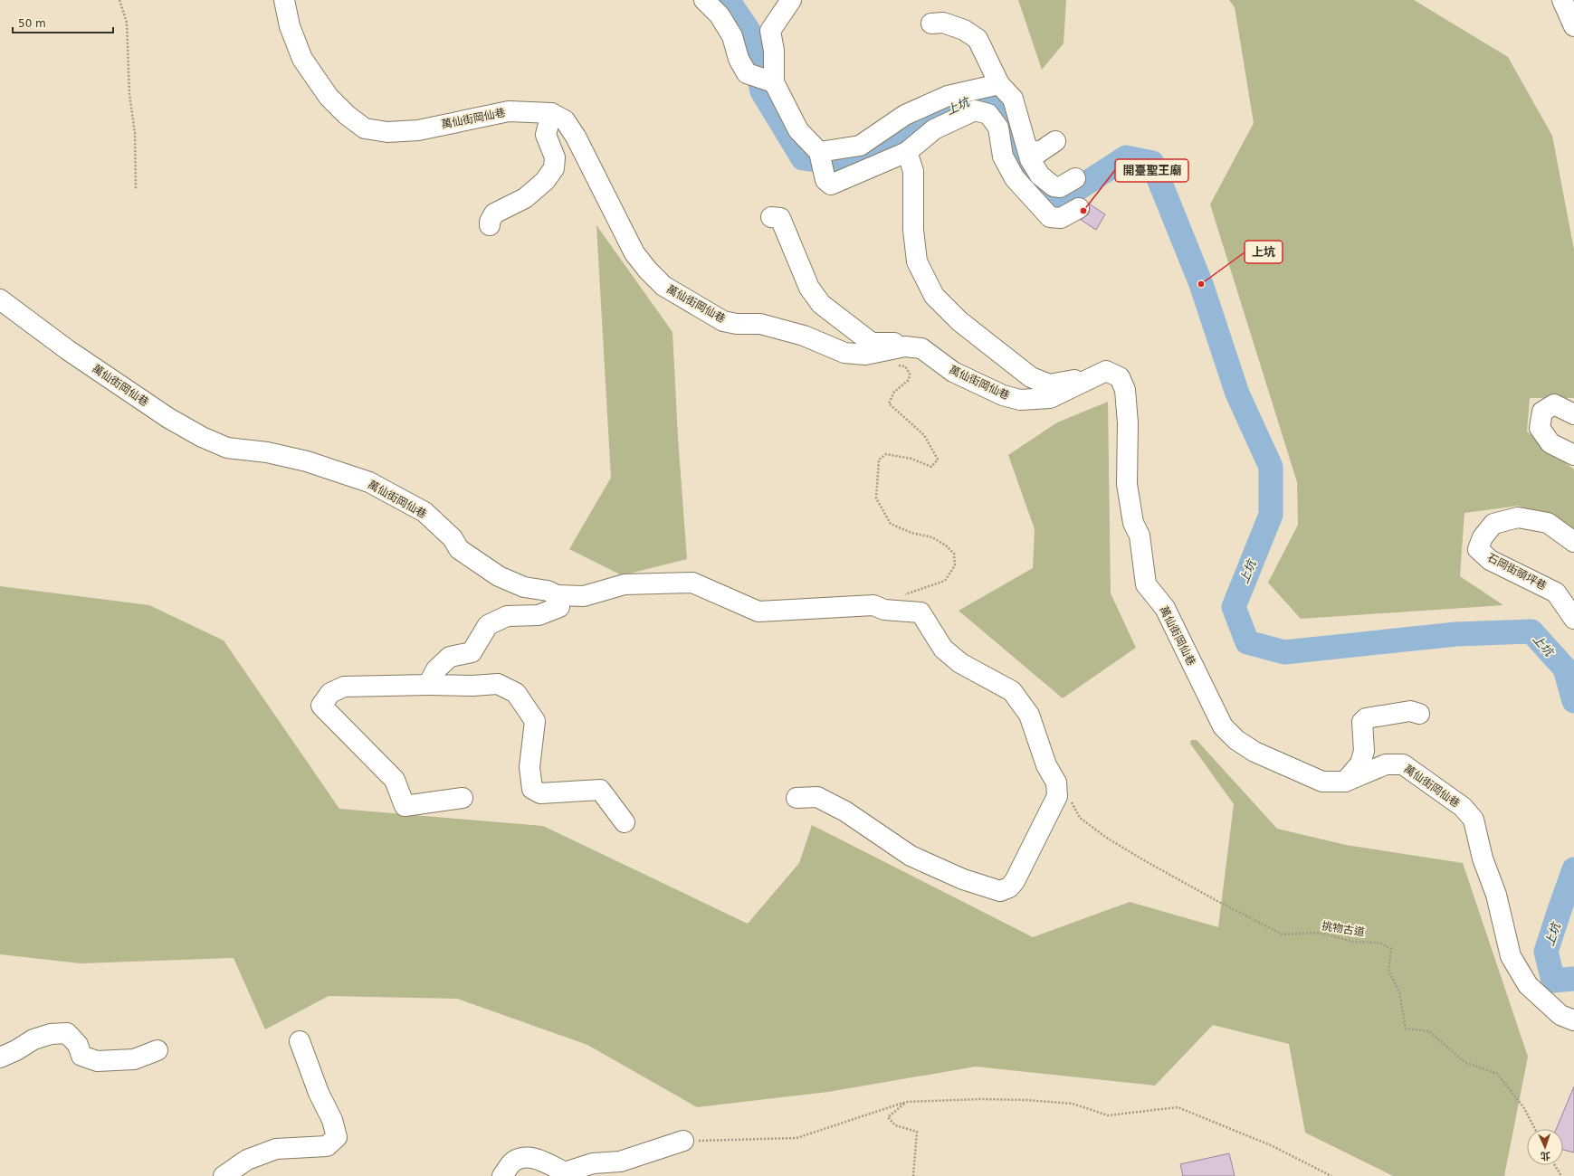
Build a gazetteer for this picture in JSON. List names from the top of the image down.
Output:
{
  "streets": {
    "street": ["萬仙街岡仙巷", "石岡街頭坪巷"],
    "path": ["挑物古道"]
  },
  "crossings": [
    ["萬仙街岡仙巷", "挑物古道"]
  ],
  "water": ["上坑"],
  "places": ["開臺聖王廟", "上坑"],
  "scale_bar": "50 m",
  "north": "bottom"
}
